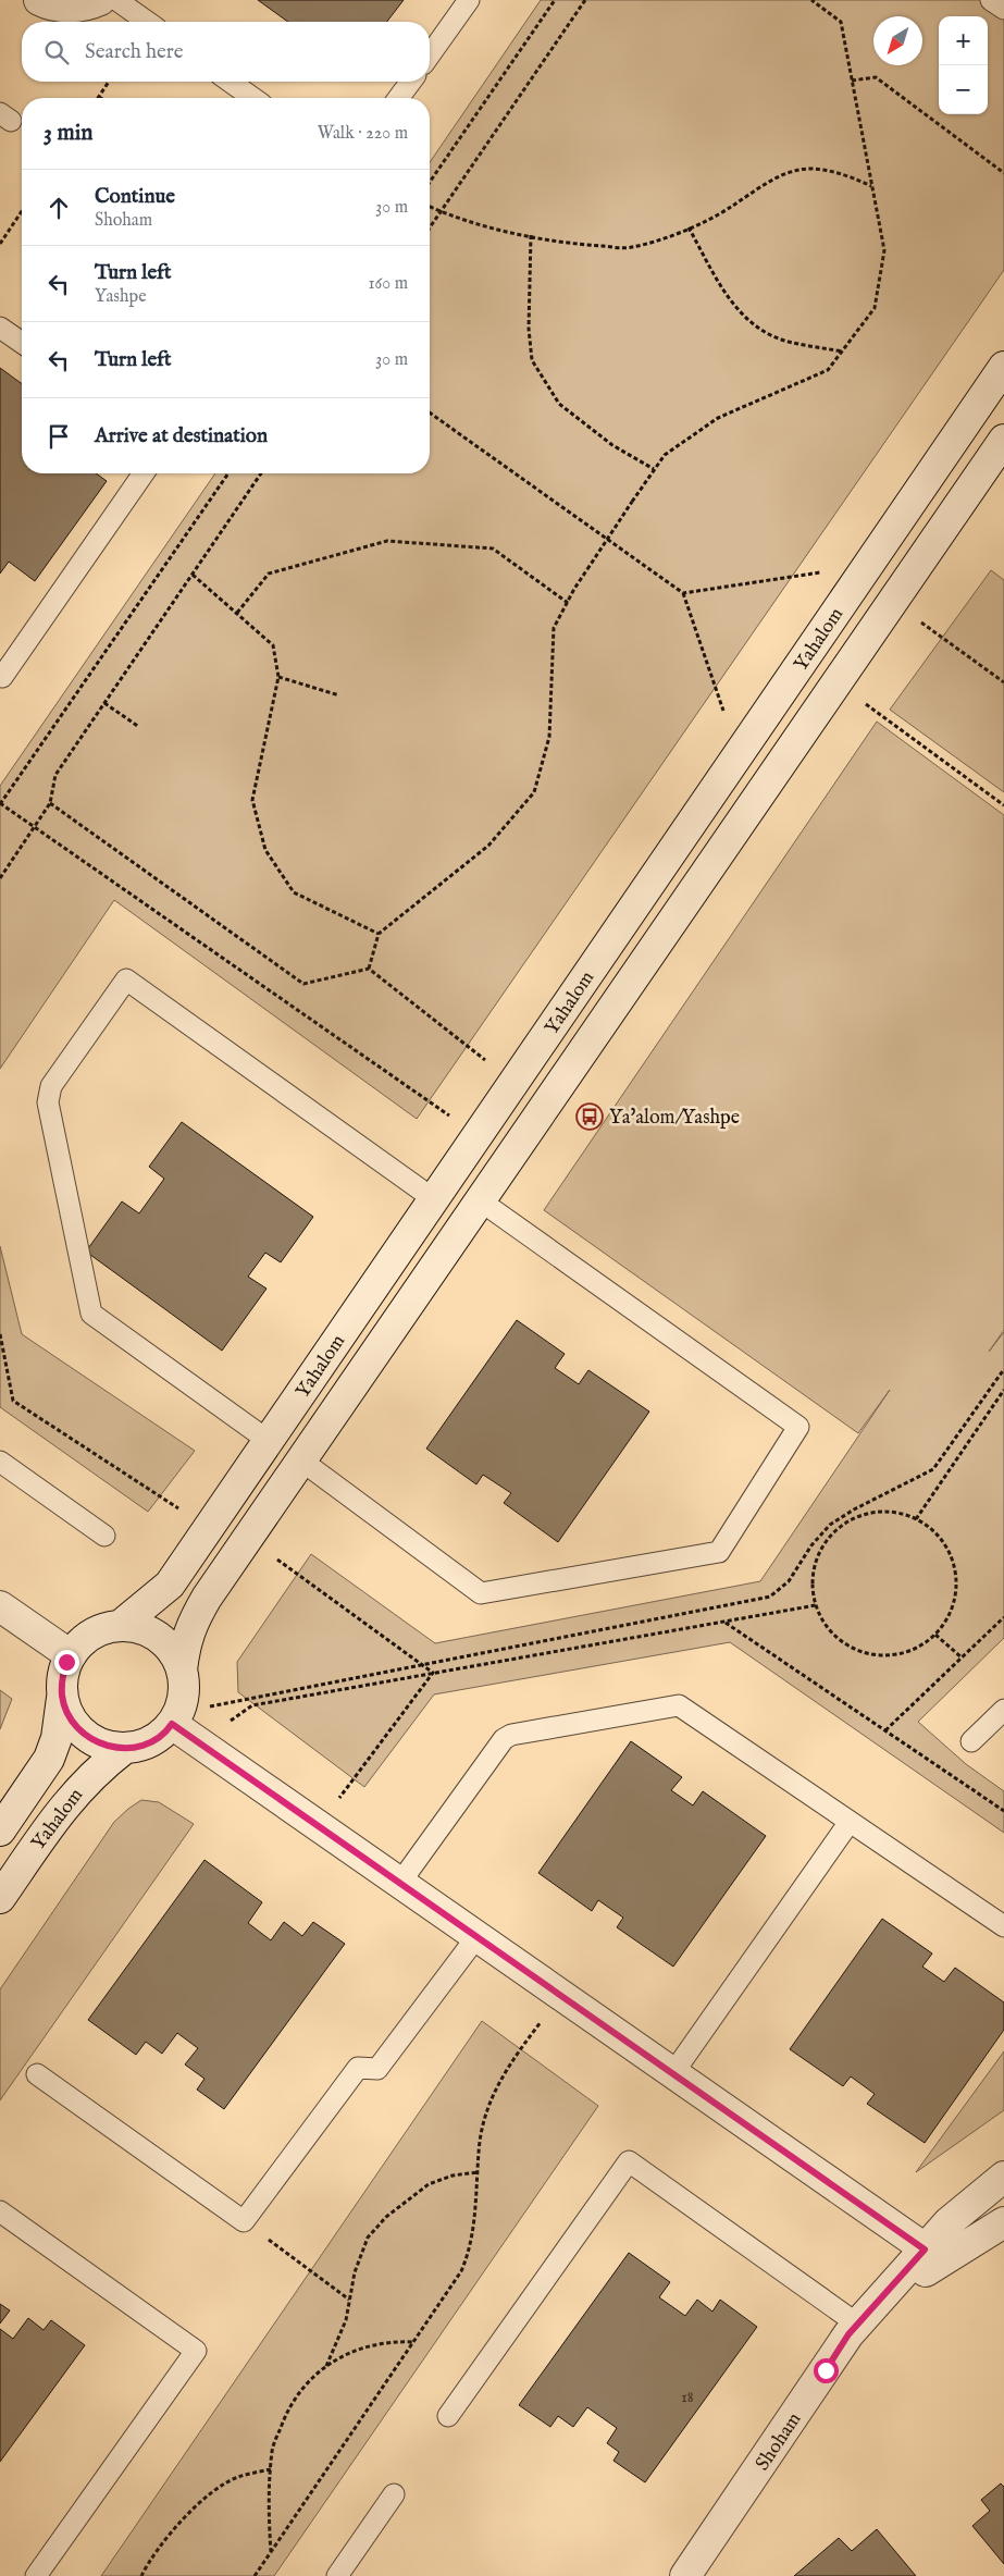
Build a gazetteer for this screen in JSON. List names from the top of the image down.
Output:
{
  "streets": {
    "street": ["Yahalom", "Shoham"]
  },
  "places": {
    "bus stop": ["Ya'alom/Yashpe"]
  },
  "house_numbers": ["18"],
  "north": "bottom left",
  "page": {
    "map_buttons": ["+", "−"],
    "search": "Search here",
    "heading": ["3 min", "Walk · 220 m"],
    "list": [
      ["Continue", "Shoham", "30 m"],
      ["Turn left", "Yashpe", "160 m"],
      ["Turn left", "30 m"],
      "Arrive at destination"
    ]
  }
}
